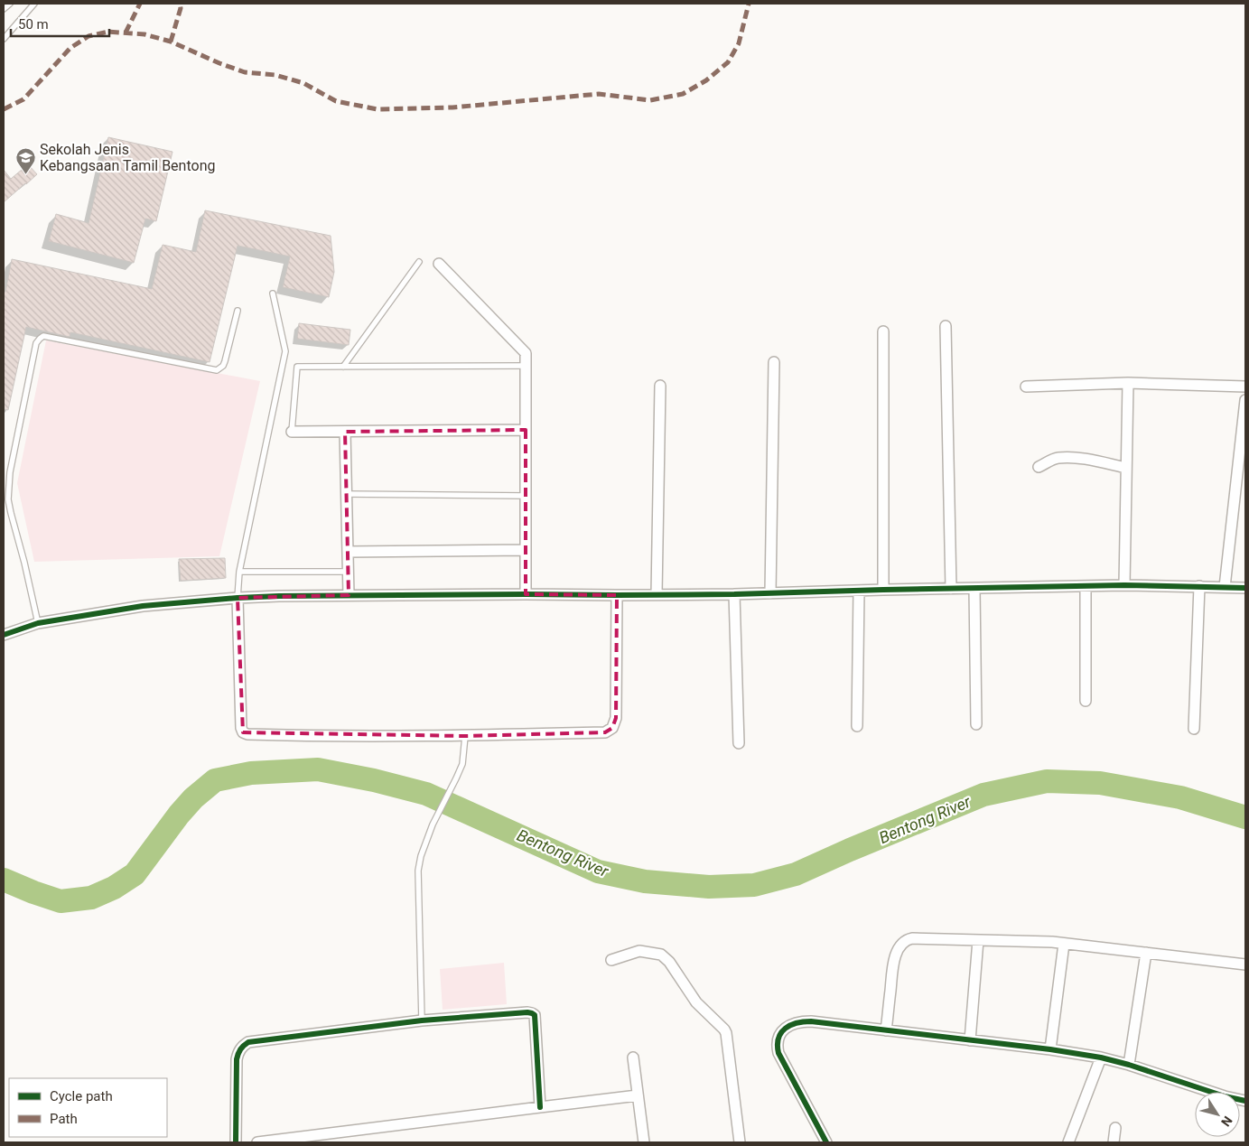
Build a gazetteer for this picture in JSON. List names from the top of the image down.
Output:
{
  "water": ["Bentong River"],
  "places": {
    "school or university": ["Sekolah Jenis Kebangsaan Tamil Bentong"]
  },
  "legend": ["Cycle path", "Path"],
  "scale_bar": "50 m",
  "north": "bottom right"
}
